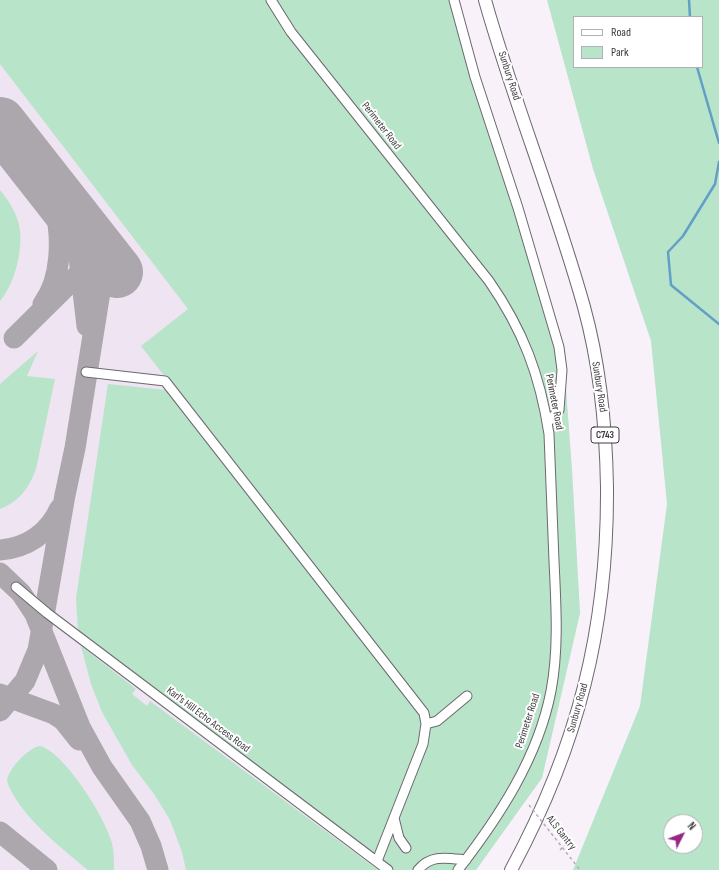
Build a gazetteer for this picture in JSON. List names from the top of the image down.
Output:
{
  "streets": {
    "main road": ["Sunbury Road", "C743"],
    "lane": ["Perimeter Road", "Karl's Hill Echo Access Road"],
    "path": ["ALS Gantry"]
  },
  "legend": ["Road", "Park"],
  "north": "top right"
}
